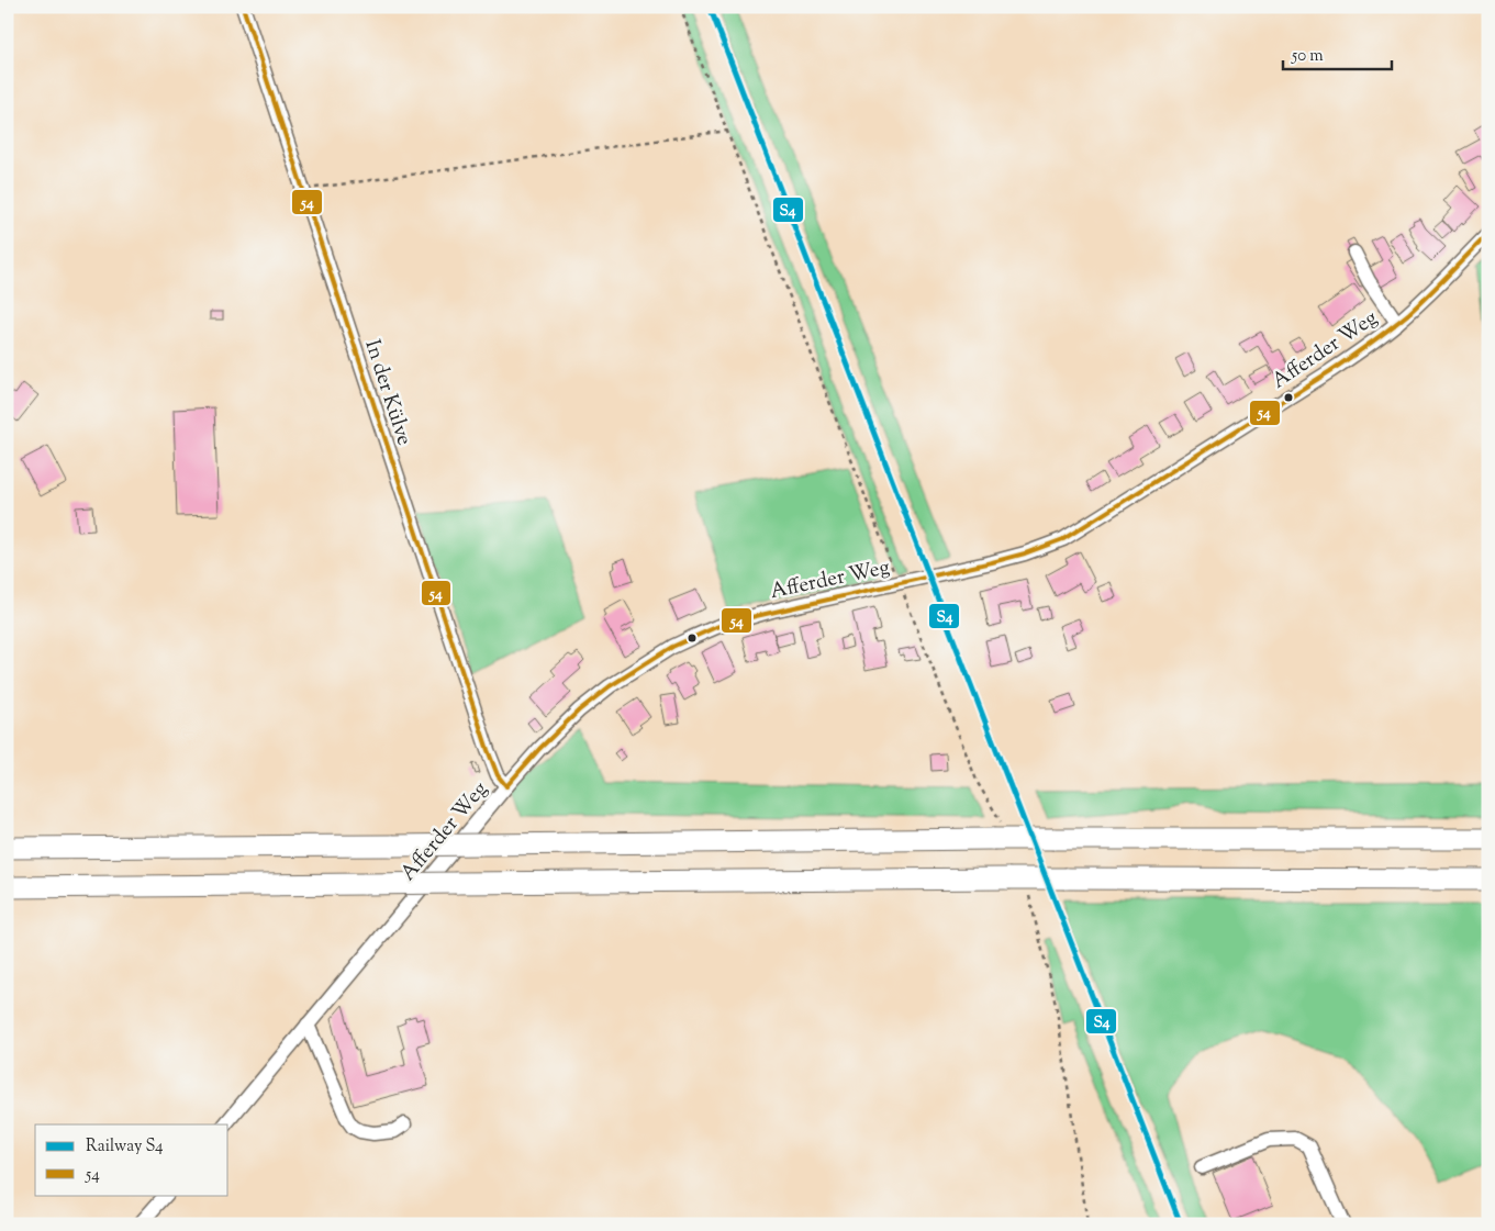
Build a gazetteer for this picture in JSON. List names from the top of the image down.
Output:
{
  "streets": {
    "street": ["Afferder Weg", "In der Külve"]
  },
  "crossings": [
    ["Afferder Weg", "In der Külve"]
  ],
  "lines": ["rail line S4", "transit line 54"],
  "legend": ["Railway S4", "54"],
  "scale_bar": "50 m"
}
